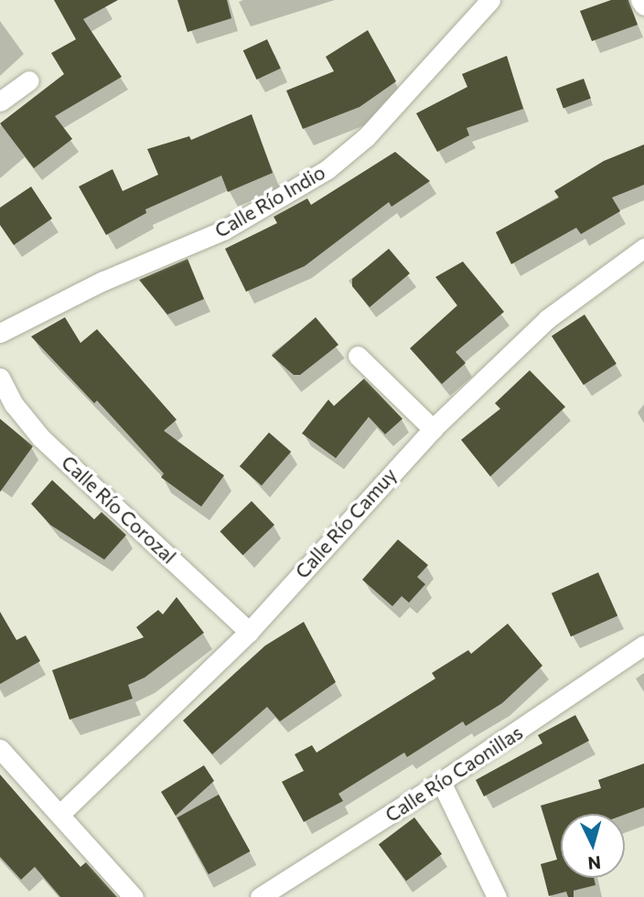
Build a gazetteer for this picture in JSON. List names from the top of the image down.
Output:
{
  "streets": {
    "street": [
      "Calle Río Indio",
      "Calle Río Corozal",
      "Calle Río Camuy",
      "Calle Río Caonillas"
    ]
  },
  "crossings": [
    ["Calle Río Corozal", "Calle Río Camuy"]
  ],
  "north": "bottom"
}
